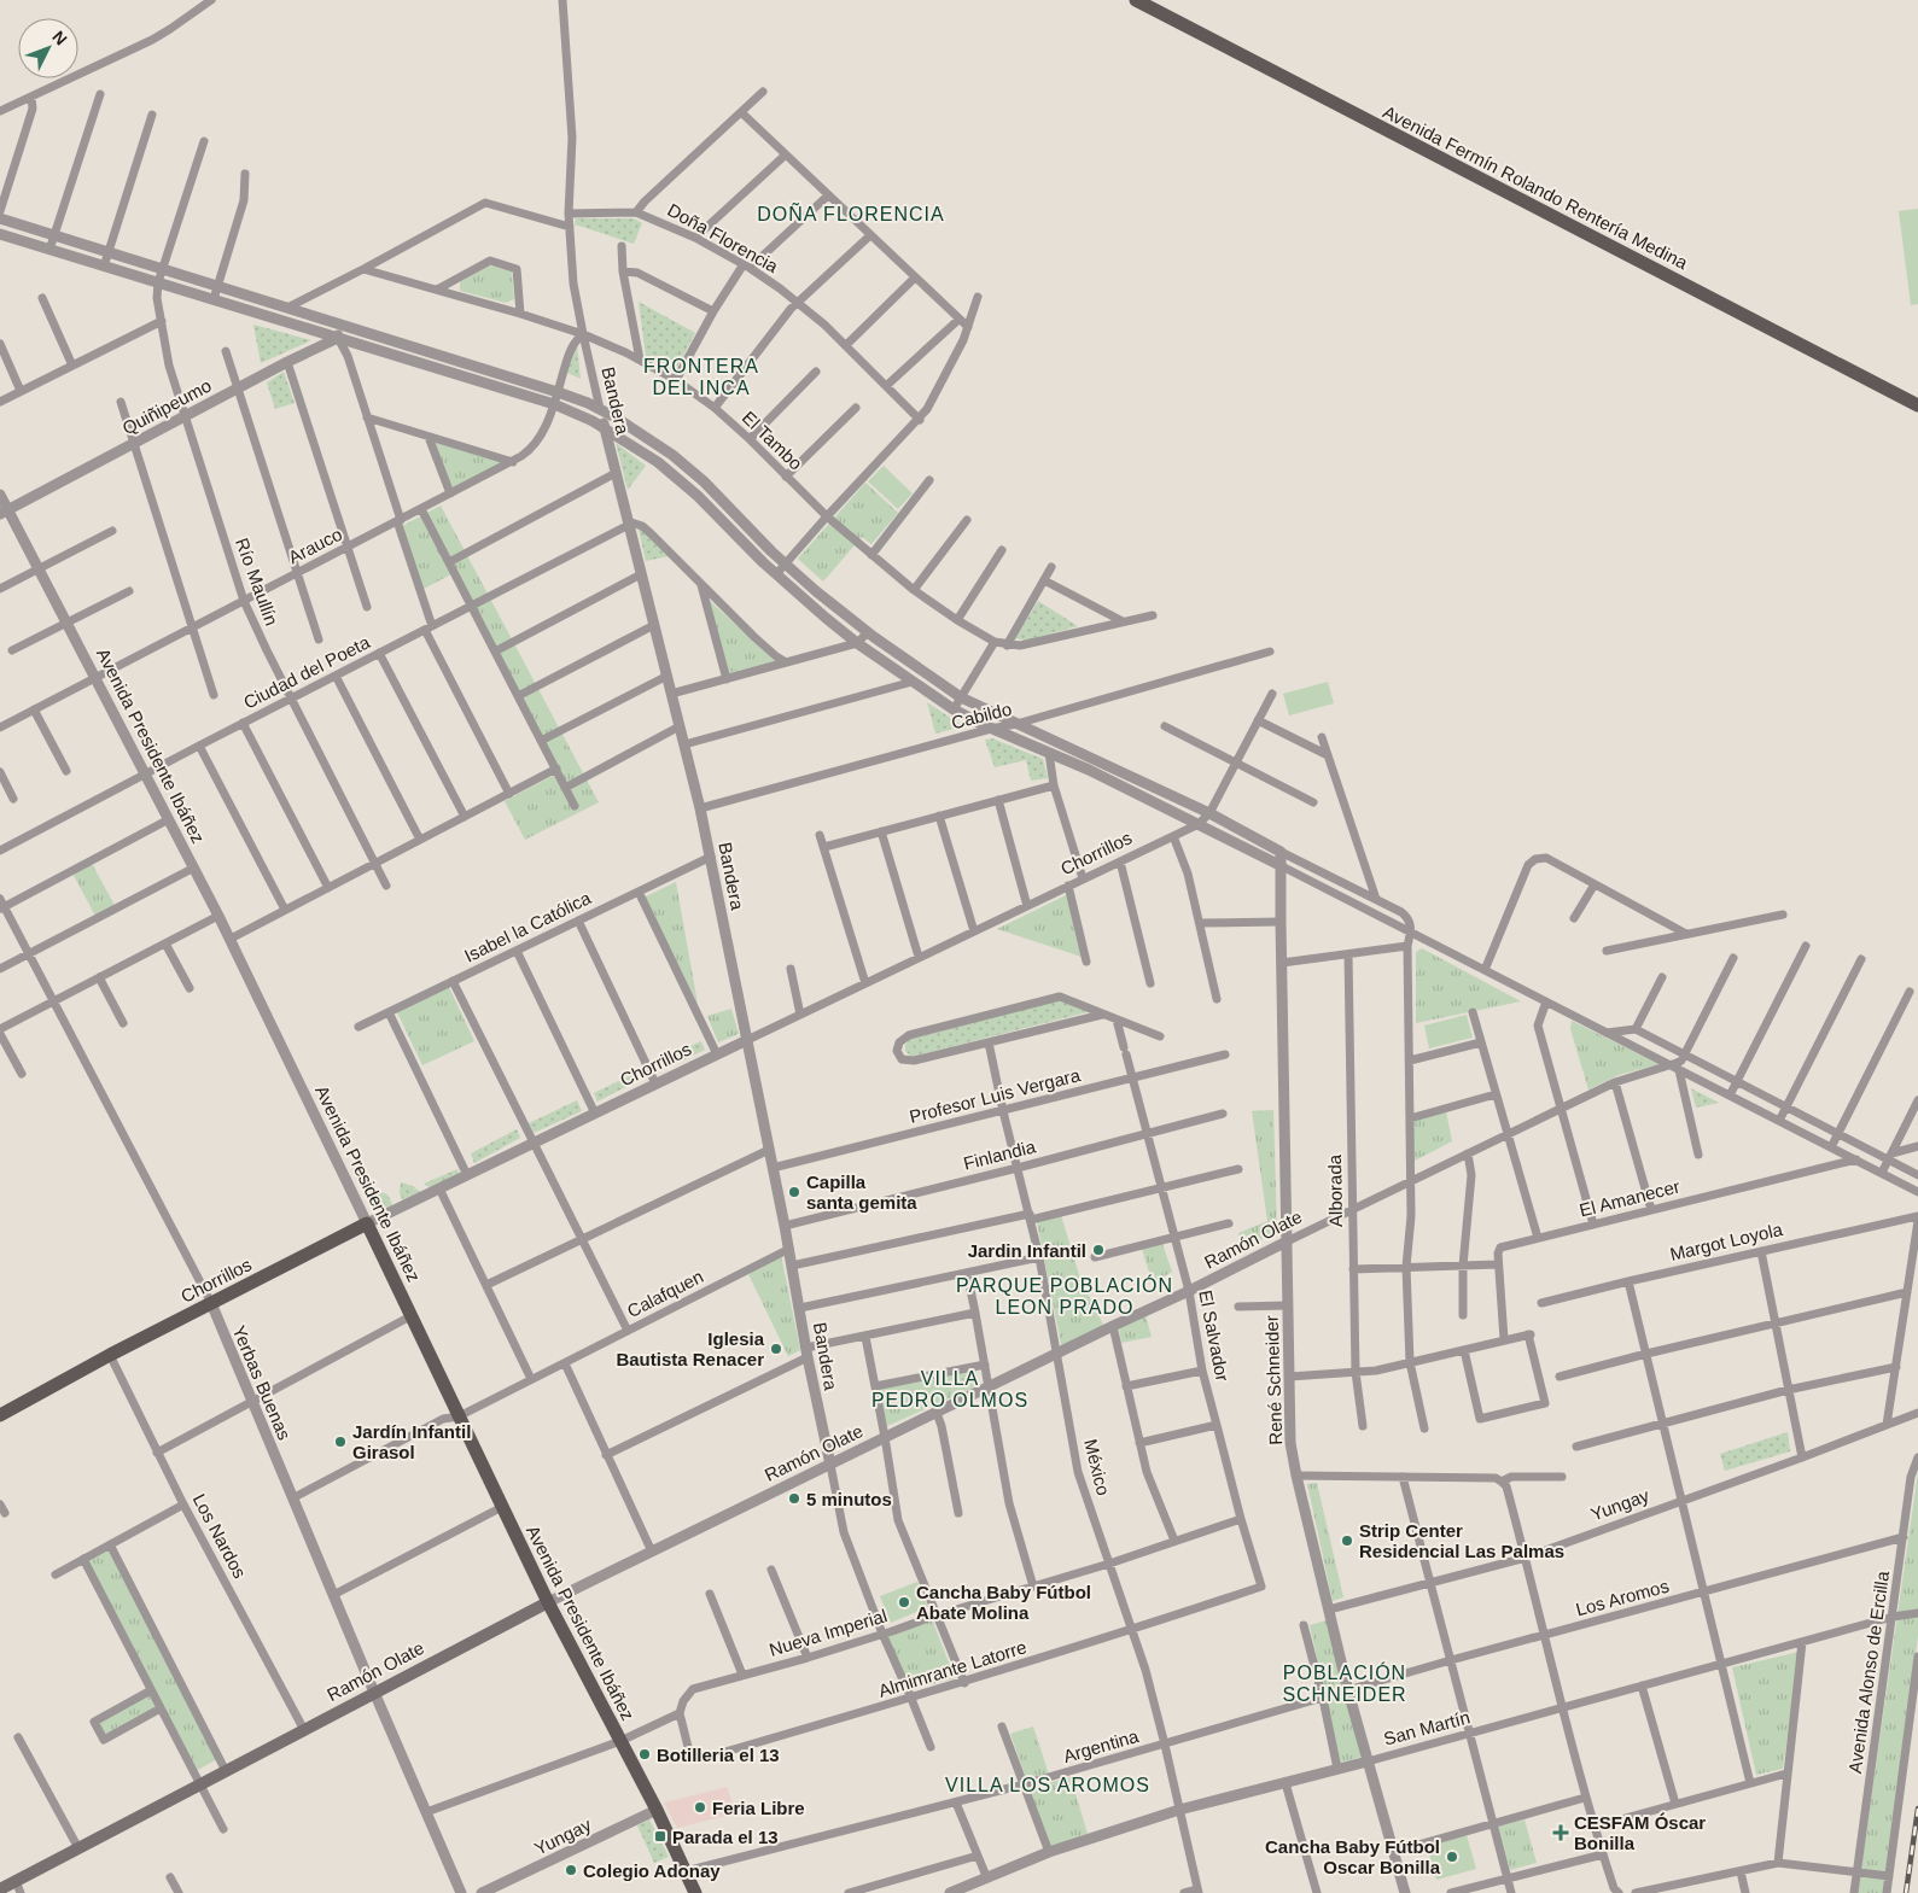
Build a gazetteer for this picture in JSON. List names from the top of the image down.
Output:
{
  "streets": {
    "main road": [
      "Avenida Fermín Rolando Rentería Medina",
      "Avenida Presidente Ibáñez",
      "Chorrillos",
      "Ramón Olate"
    ],
    "street": [
      "Doña Florencia",
      "Bandera",
      "Quiñipeumo",
      "El Tambo",
      "Arauco",
      "Río Maullín",
      "Ciudad del Poeta",
      "Cabildo",
      "Isabel la Católica",
      "Profesor Luis Vergara",
      "Finlandia",
      "Alborada",
      "El Amanecer",
      "Margot Loyola",
      "Calafquen",
      "El Salvador",
      "René Schneider",
      "Yerbas Buenas",
      "México",
      "Yungay",
      "Los Nardos",
      "Los Aromos",
      "Nueva Imperial",
      "Almimrante Latorre",
      "Avenida Alonso de Ercilla",
      "San Martín",
      "Argentina"
    ]
  },
  "crossings": [
    ["Doña Florencia", "Bandera"],
    ["Bandera", "El Tambo"],
    ["Bandera", "Arauco"],
    ["Bandera", "Ciudad del Poeta"],
    ["Bandera", "Cabildo"],
    ["Bandera", "Chorrillos"],
    ["Bandera", "Isabel la Católica"],
    ["Bandera", "Profesor Luis Vergara"],
    ["Bandera", "Finlandia"],
    ["Bandera", "Ramón Olate"],
    ["Bandera", "Calafquen"],
    ["Bandera", "Nueva Imperial"],
    ["Bandera", "Almimrante Latorre"],
    ["Quiñipeumo", "Río Maullín"],
    ["Quiñipeumo", "Avenida Presidente Ibáñez"],
    ["El Tambo", "Arauco"],
    ["Arauco", "Río Maullín"],
    ["Arauco", "Avenida Presidente Ibáñez"],
    ["Río Maullín", "Ciudad del Poeta"],
    ["Ciudad del Poeta", "Avenida Presidente Ibáñez"],
    ["Avenida Presidente Ibáñez", "Chorrillos"],
    ["Avenida Presidente Ibáñez", "Ramón Olate"],
    ["Avenida Presidente Ibáñez", "Calafquen"],
    ["Avenida Presidente Ibáñez", "Yungay"],
    ["Avenida Presidente Ibáñez", "Argentina"],
    ["Chorrillos", "Yerbas Buenas"],
    ["Chorrillos", "Los Nardos"],
    ["Profesor Luis Vergara", "El Salvador"],
    ["Profesor Luis Vergara", "México"],
    ["Finlandia", "El Salvador"],
    ["Finlandia", "México"],
    ["Alborada", "Ramón Olate"],
    ["Ramón Olate", "El Salvador"],
    ["Ramón Olate", "René Schneider"],
    ["Ramón Olate", "Yerbas Buenas"],
    ["Ramón Olate", "México"],
    ["Ramón Olate", "Los Nardos"],
    ["Calafquen", "Yerbas Buenas"],
    ["El Salvador", "Nueva Imperial"],
    ["El Salvador", "Almimrante Latorre"],
    ["René Schneider", "Yungay"],
    ["René Schneider", "Los Aromos"],
    ["René Schneider", "San Martín"],
    ["René Schneider", "Argentina"],
    ["México", "Nueva Imperial"],
    ["México", "Almimrante Latorre"],
    ["México", "San Martín"],
    ["México", "Argentina"],
    ["Los Aromos", "Avenida Alonso de Ercilla"],
    ["Los Aromos", "Argentina"],
    ["Nueva Imperial", "Almimrante Latorre"],
    ["Avenida Alonso de Ercilla", "San Martín"]
  ],
  "districts": [
    "DOÑA FLORENCIA",
    "FRONTERA DEL INCA",
    "PARQUE POBLACIÓN LEON PRADO",
    "VILLA PEDRO OLMOS",
    "POBLACIÓN SCHNEIDER",
    "VILLA LOS AROMOS"
  ],
  "places": {
    "other": [
      "Capilla santa gemita",
      "Jardin Infantil",
      "Iglesia Bautista Renacer",
      "Jardín Infantil Girasol",
      "5 minutos",
      "Strip Center Residencial Las Palmas",
      "Cancha Baby Fútbol Abate Molina",
      "Botilleria el 13",
      "Feria Libre",
      "Cancha Baby Fútbol Oscar Bonilla",
      "Colegio Adonay"
    ],
    "health": ["CESFAM Óscar Bonilla"],
    "transit": ["Parada el 13"]
  },
  "north": "top right"
}
